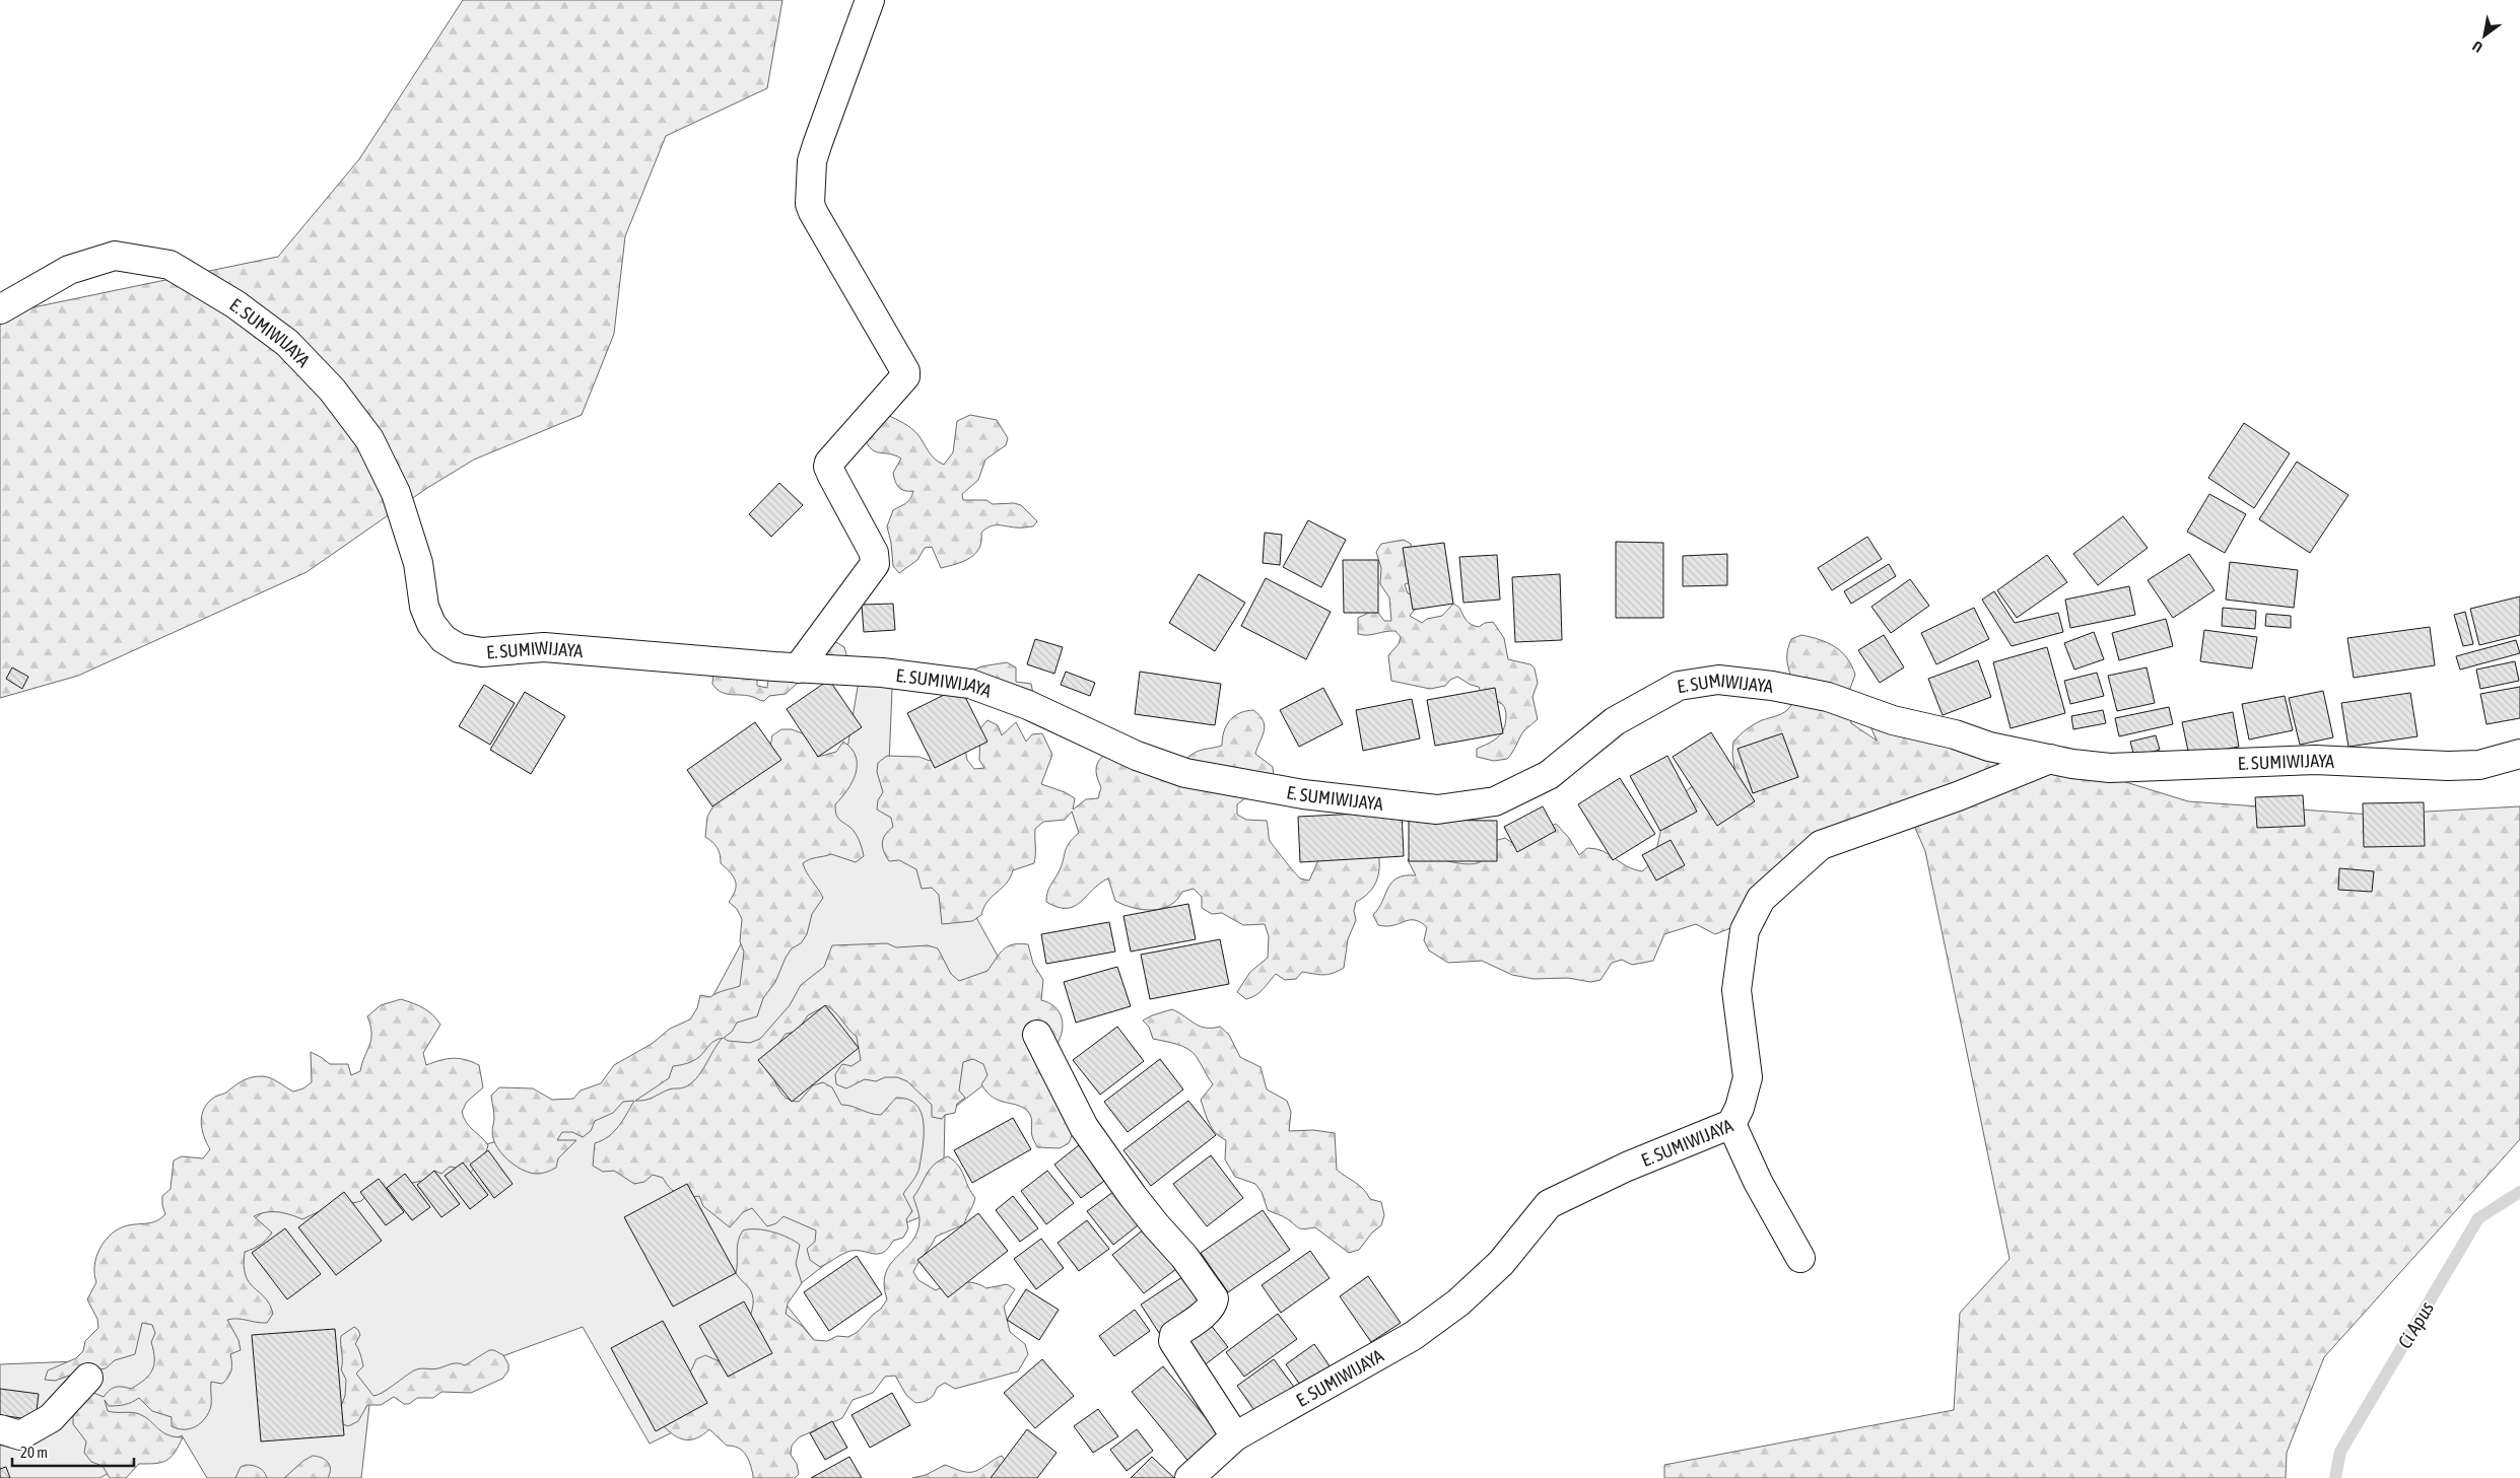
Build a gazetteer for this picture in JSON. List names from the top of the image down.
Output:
{
  "streets": {
    "street": ["E. SUMIWIJAYA"]
  },
  "water": ["Ci Apus"],
  "scale_bar": "20 m",
  "north": "bottom left"
}
